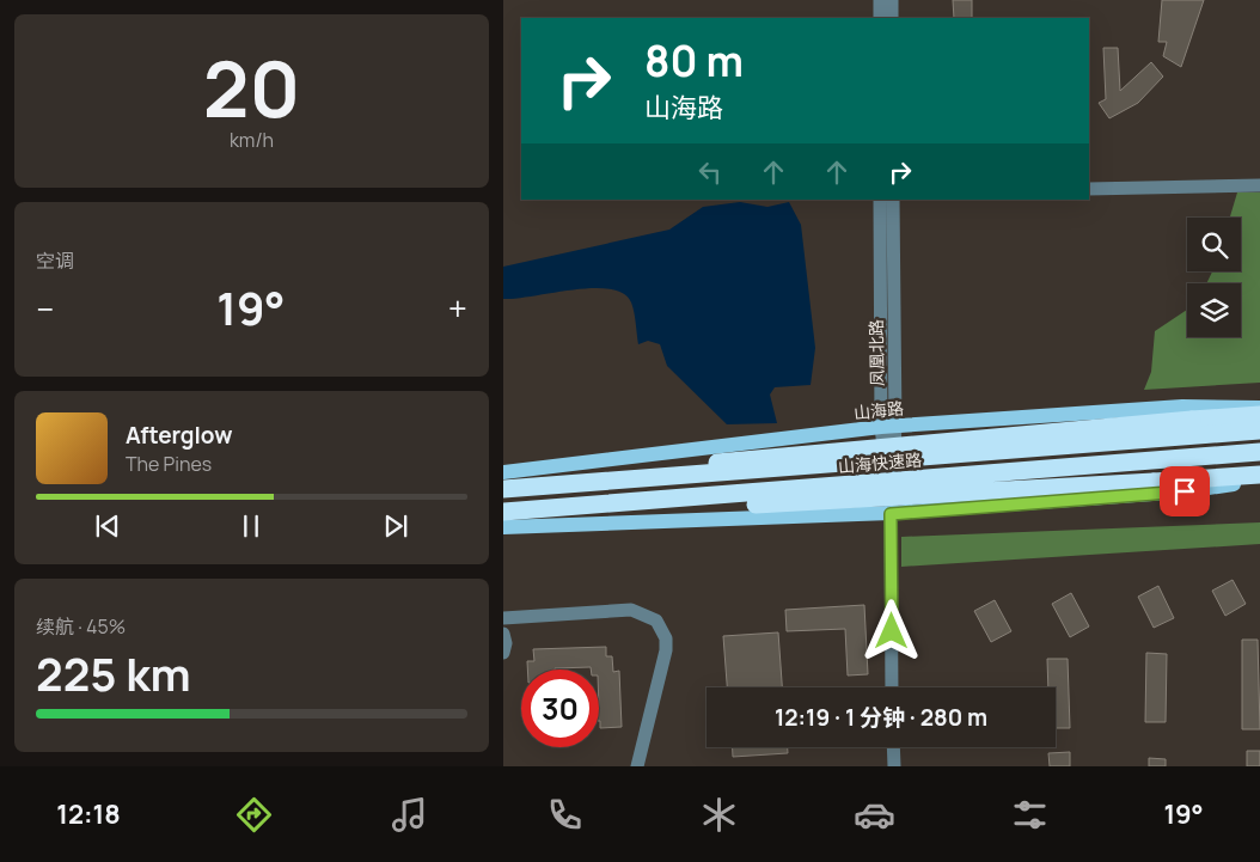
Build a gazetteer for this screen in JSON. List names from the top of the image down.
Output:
{
  "streets": {
    "highway": ["山海快速路"],
    "main road": ["山海路"],
    "street": ["凤凰北路"]
  },
  "crossings": [
    ["凤凰北路", "山海路"]
  ],
  "page": {
    "tile": [
      ["20", "km/h"],
      "空调",
      ["续航 · 45%", "225 km"]
    ],
    "turn": ["80 m", "山海路"],
    "heat": ["−", "19°", "+"],
    "song": ["Afterglow", "The Pines"],
    "limit": "30",
    "trip": "12:19 · 1 分钟 · 280 m",
    "tabs": ["12:18", "19°"]
  }
}
